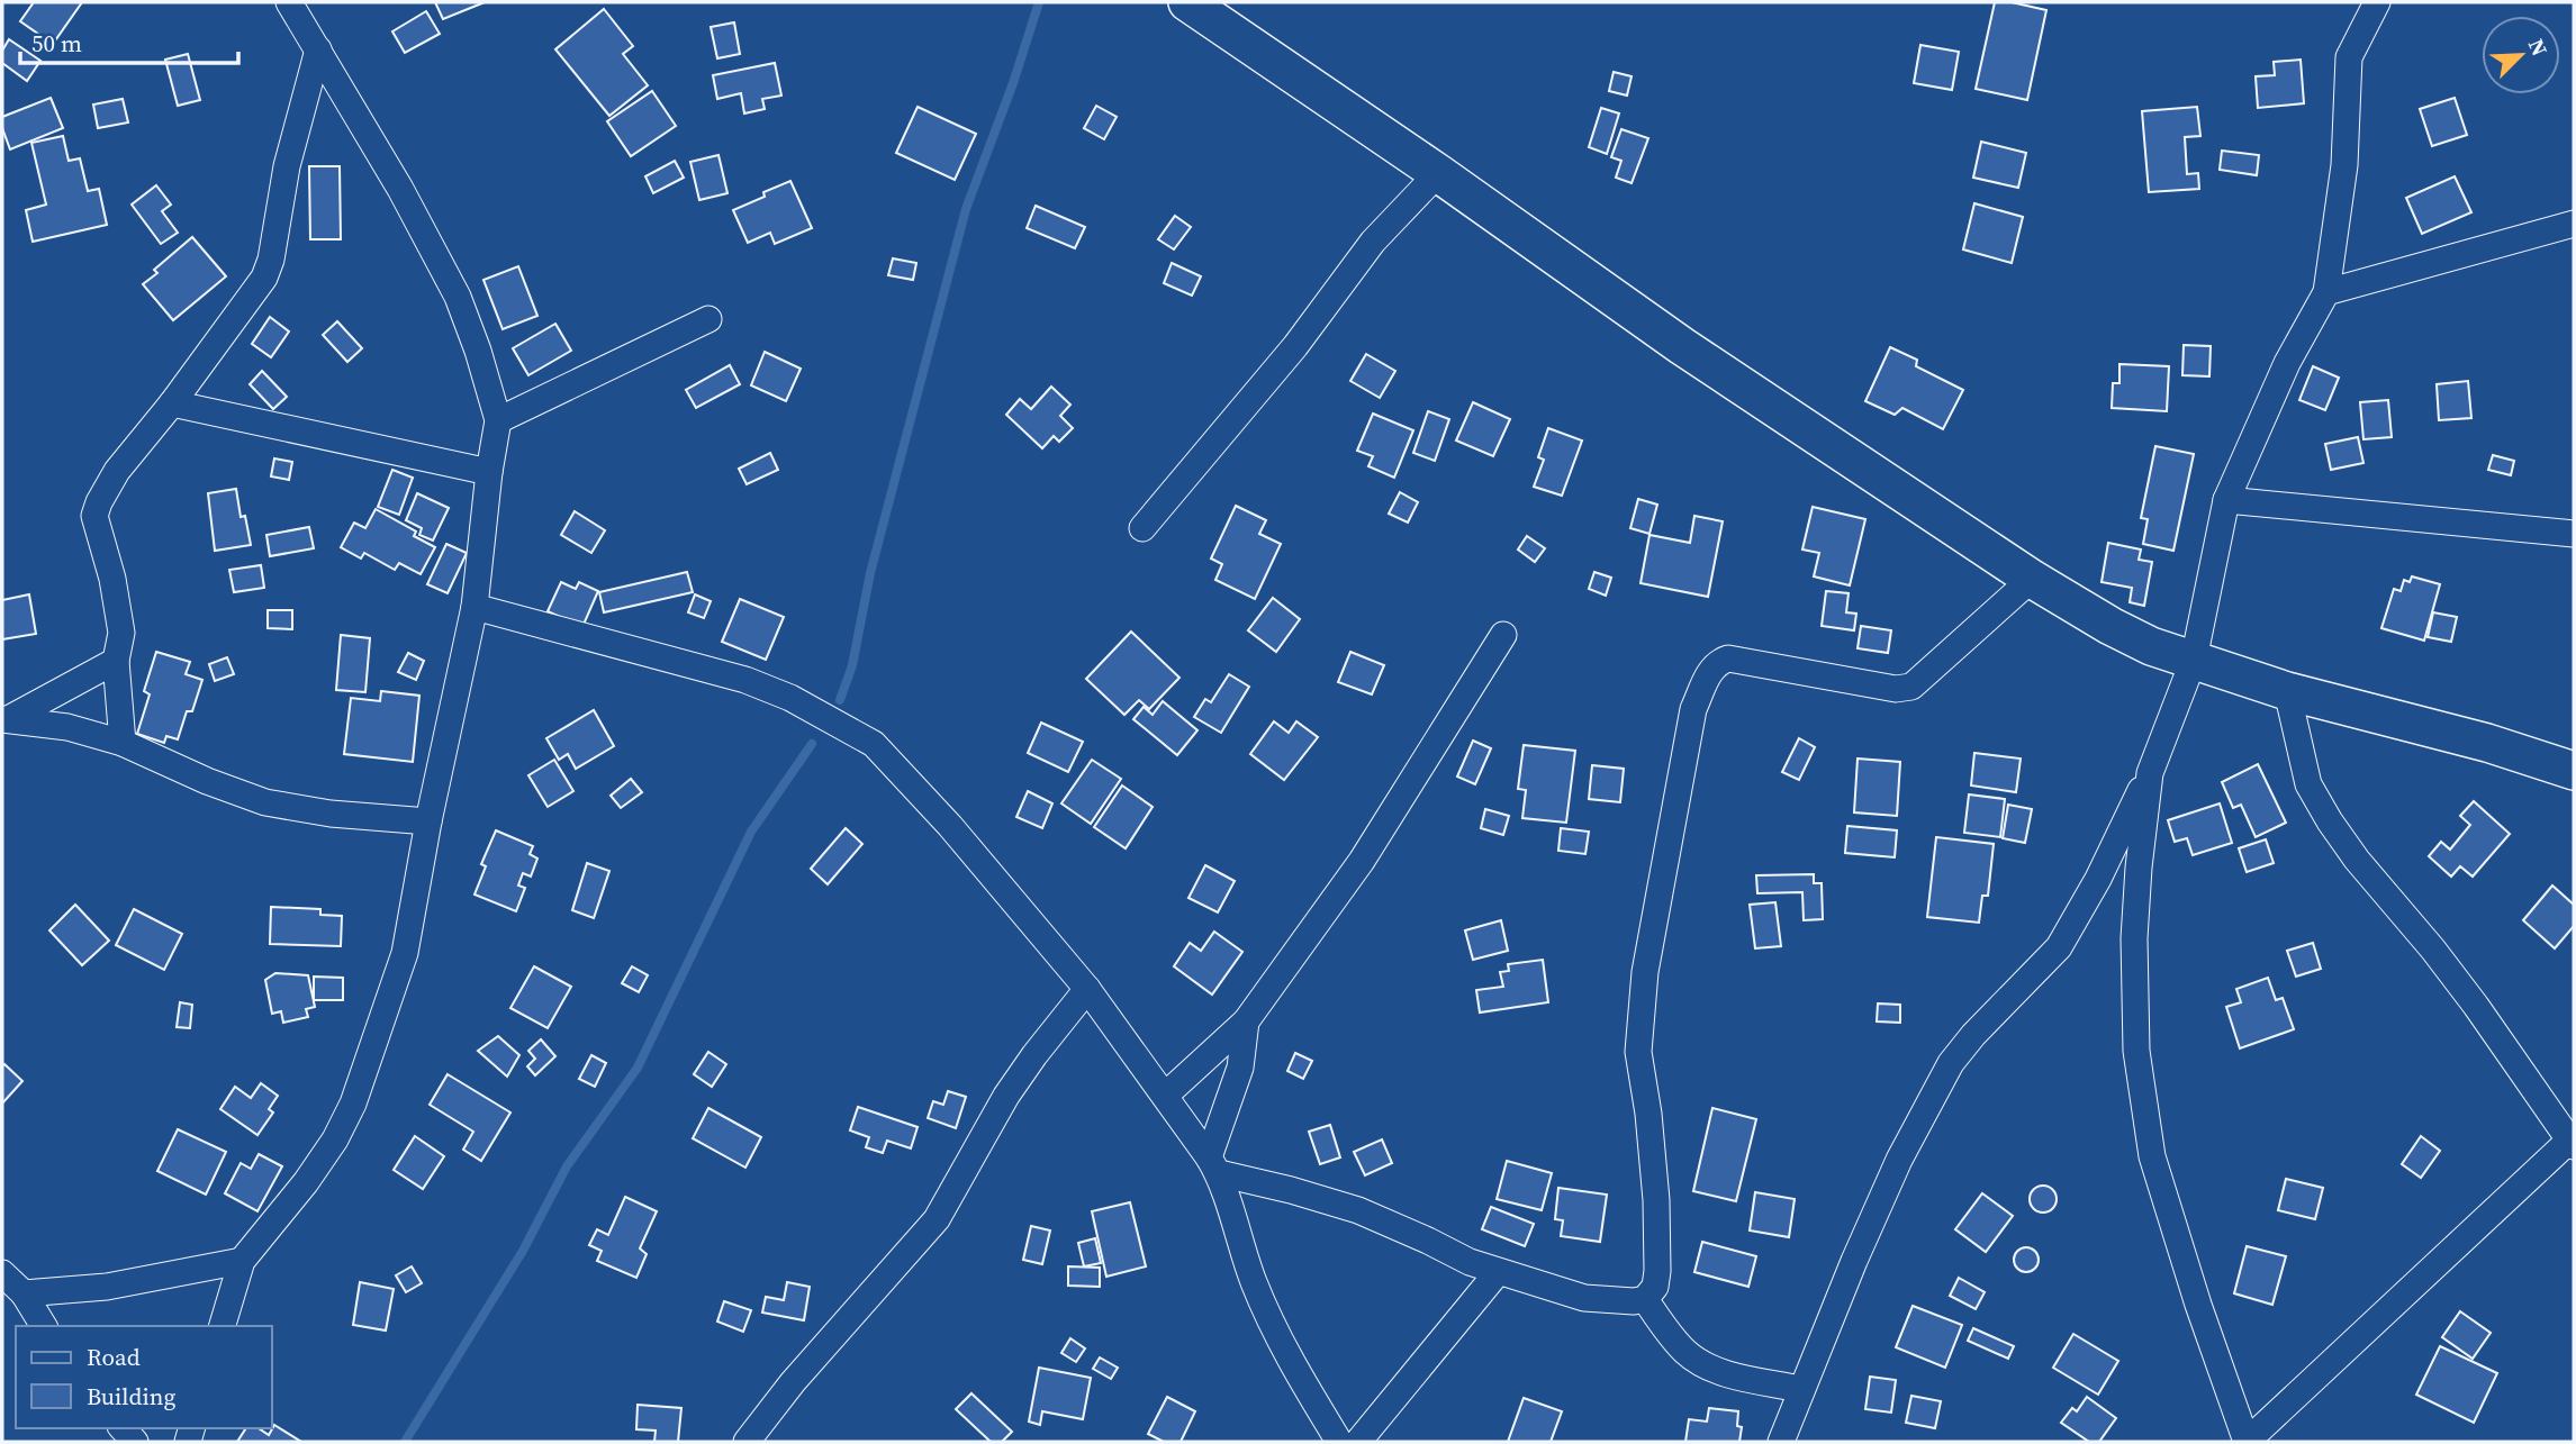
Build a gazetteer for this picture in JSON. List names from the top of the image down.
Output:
{
  "legend": ["Road", "Building"],
  "scale_bar": "50 m",
  "north": "top right"
}
